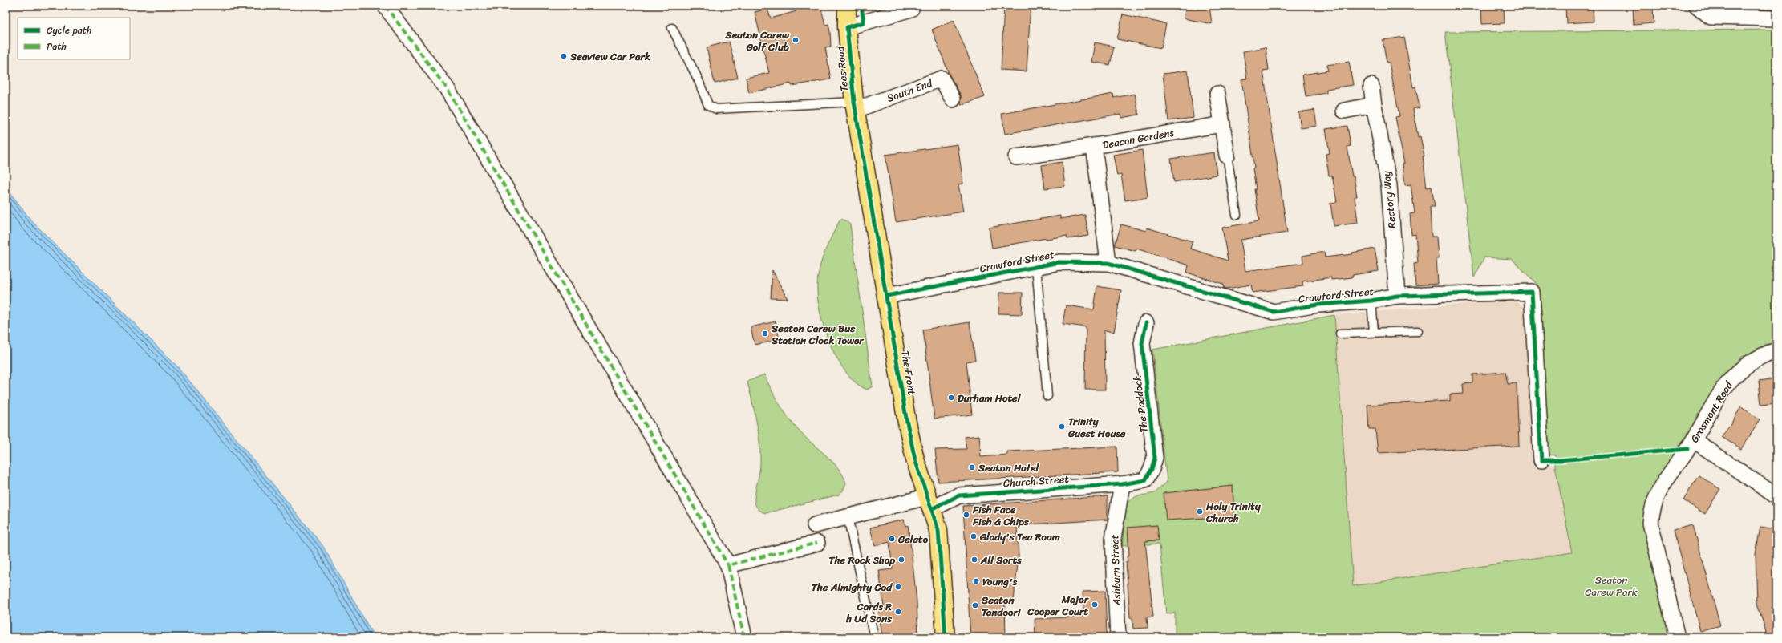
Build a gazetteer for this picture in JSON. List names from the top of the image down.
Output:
{
  "streets": {
    "main road": ["Tees Road", "The Front"],
    "street": [
      "South End",
      "Deacon Gardens",
      "Rectory Way",
      "Crawford Street",
      "The Paddock",
      "Grosmont Road",
      "Church Street",
      "Ashburn Street"
    ]
  },
  "crossings": [
    ["Tees Road", "South End"],
    ["Tees Road", "The Front"],
    ["South End", "The Front"],
    ["Deacon Gardens", "Crawford Street"],
    ["Rectory Way", "Crawford Street"],
    ["Crawford Street", "The Front"],
    ["The Front", "Church Street"],
    ["The Paddock", "Church Street"],
    ["Church Street", "Ashburn Street"]
  ],
  "parks": ["Seaton Carew Park"],
  "places": [
    "Seaton Carew Golf Club",
    "Seaview Car Park",
    "Seaton Carew Bus Station Clock Tower",
    "Durham Hotel",
    "Trinity Guest House",
    "Seaton Hotel",
    "Holy Trinity Church",
    "Fish Face Fish & Chips",
    "Glady's Tea Room",
    "Gelato",
    "The Rock Shop",
    "All Sorts",
    "Young's",
    "The Almighty Cod",
    "Major Cooper Court",
    "Seaton Tandoori",
    "Cards R h Ud Sons"
  ],
  "legend": ["Cycle path", "Path"]
}
